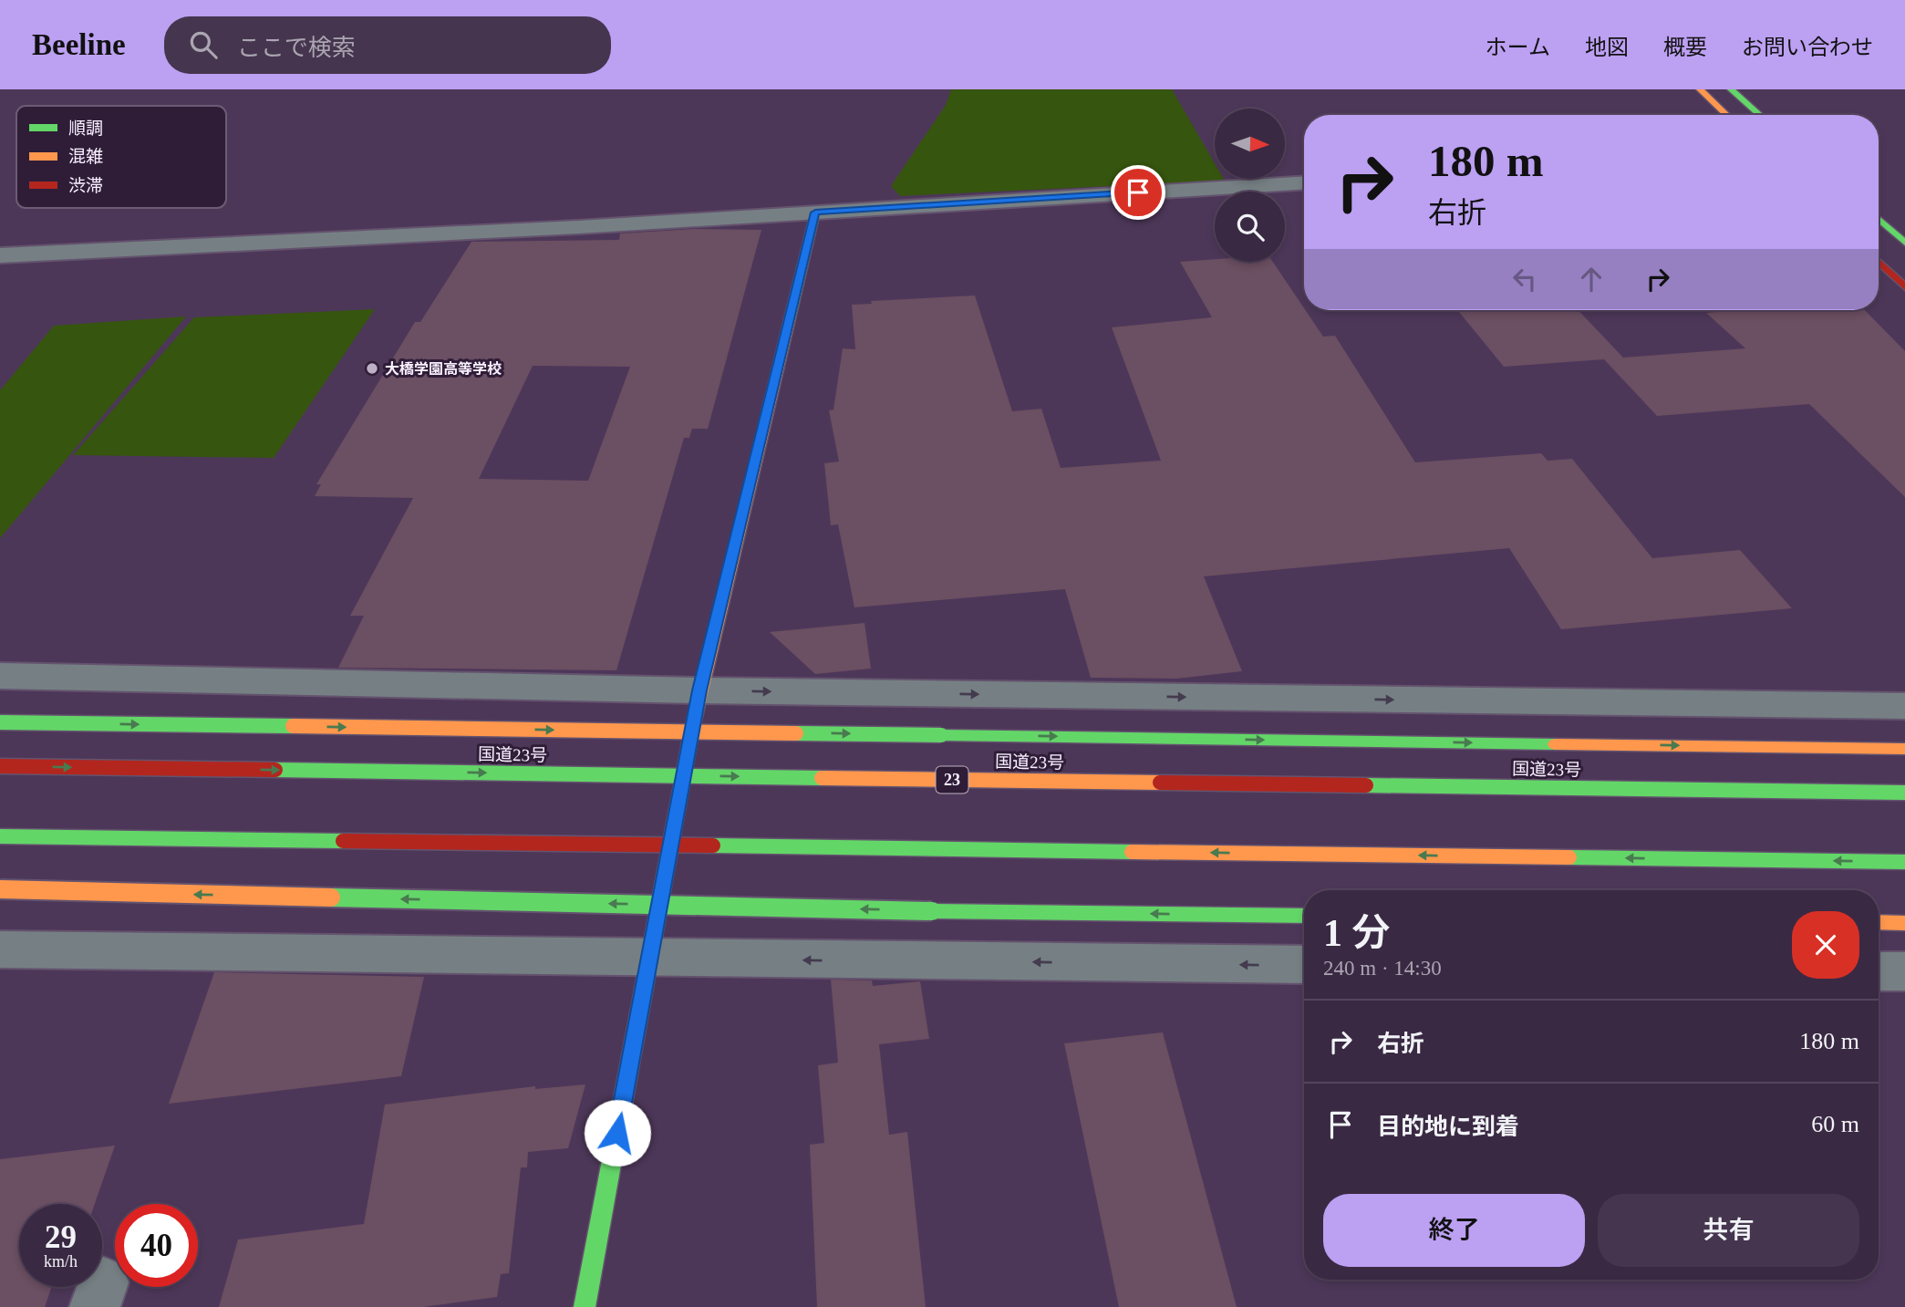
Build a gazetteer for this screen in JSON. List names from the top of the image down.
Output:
{
  "streets": {
    "main road": ["国道23号", "23"]
  },
  "places": ["大橋学園高等学校"],
  "legend": ["順調", "混雑", "渋滞"],
  "north": "right",
  "page": {
    "header": "Beeline",
    "search": "ここで検索",
    "nav": [
      "ホーム",
      "地図",
      "概要",
      "お問い合わせ"
    ],
    "turn": ["180 m", "右折"],
    "heading": ["1 分", "240 m · 14:30"],
    "list": [
      {
        "name": "右折",
        "value": "180 m"
      },
      {
        "name": "目的地に到着",
        "value": "60 m"
      }
    ],
    "buttons": ["終了", "共有"],
    "speed": "29 km/h",
    "limit": "40"
  }
}
